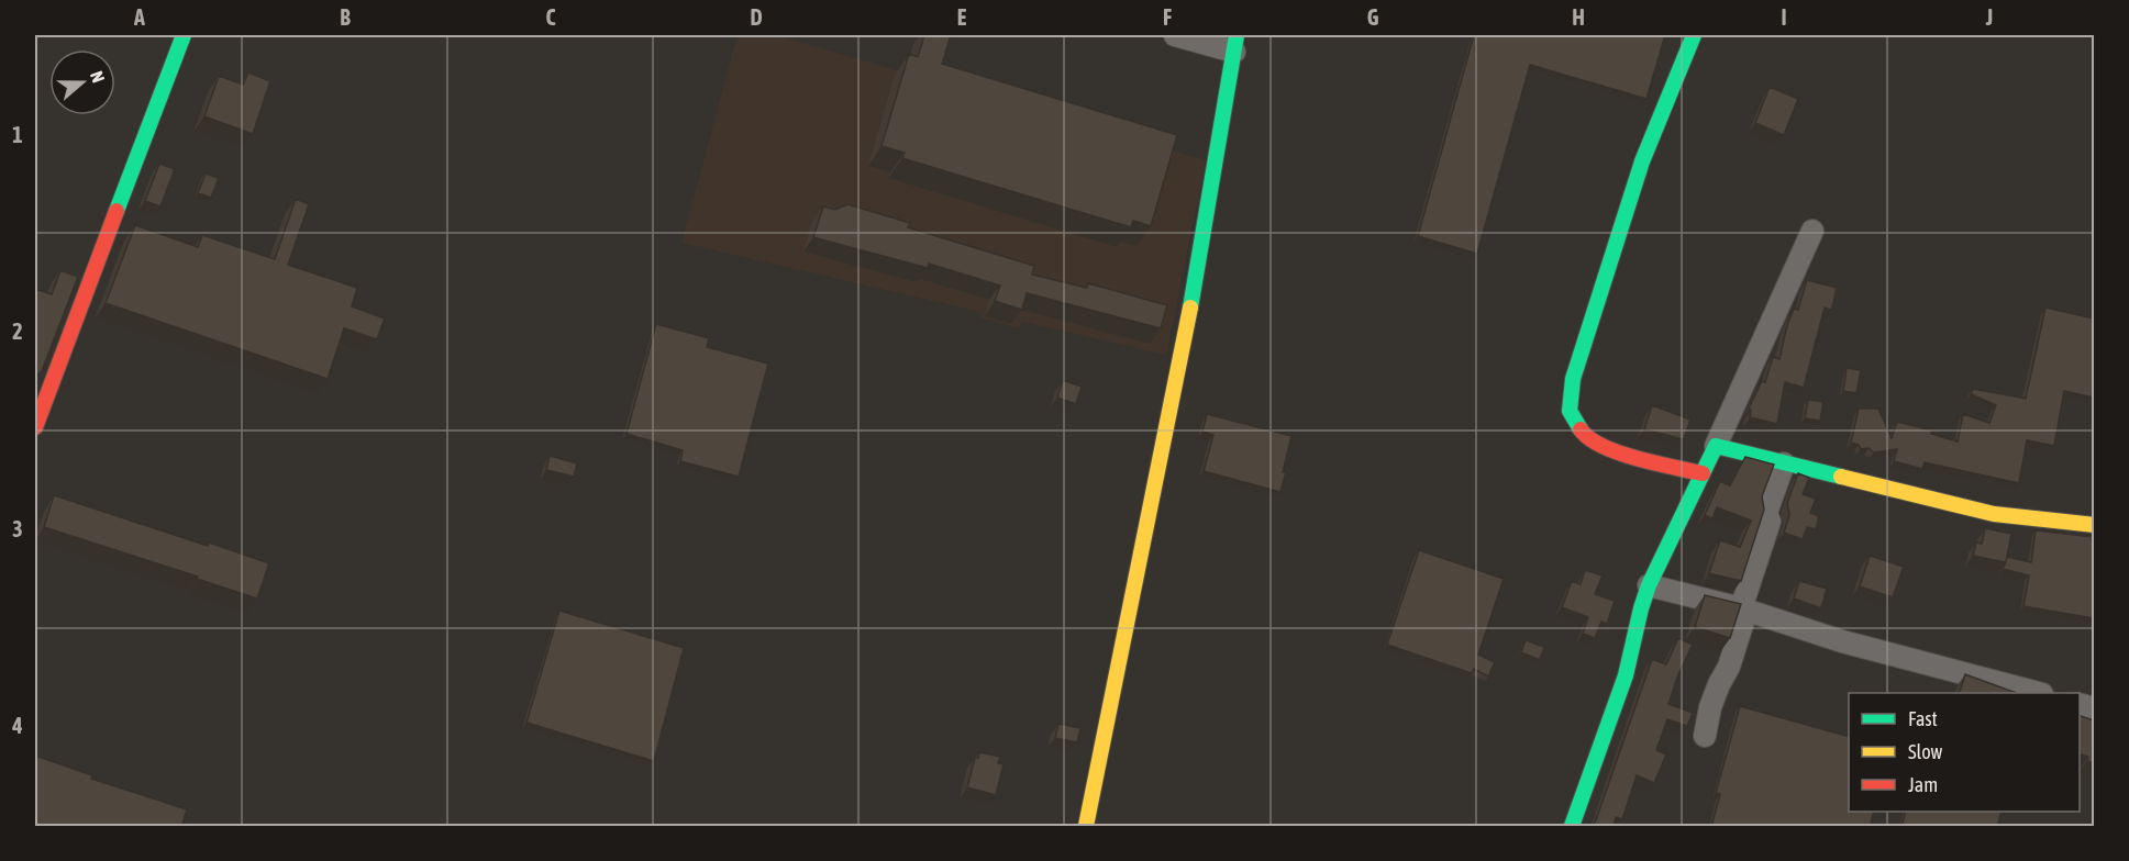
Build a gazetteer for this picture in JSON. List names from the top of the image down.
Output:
{
  "legend": ["Fast", "Slow", "Jam"],
  "north": "right",
  "grid": {
    "columns": [
      "A",
      "B",
      "C",
      "D",
      "E",
      "F",
      "G",
      "H",
      "I",
      "J"
    ],
    "rows": [
      "1",
      "2",
      "3",
      "4"
    ]
  }
}
